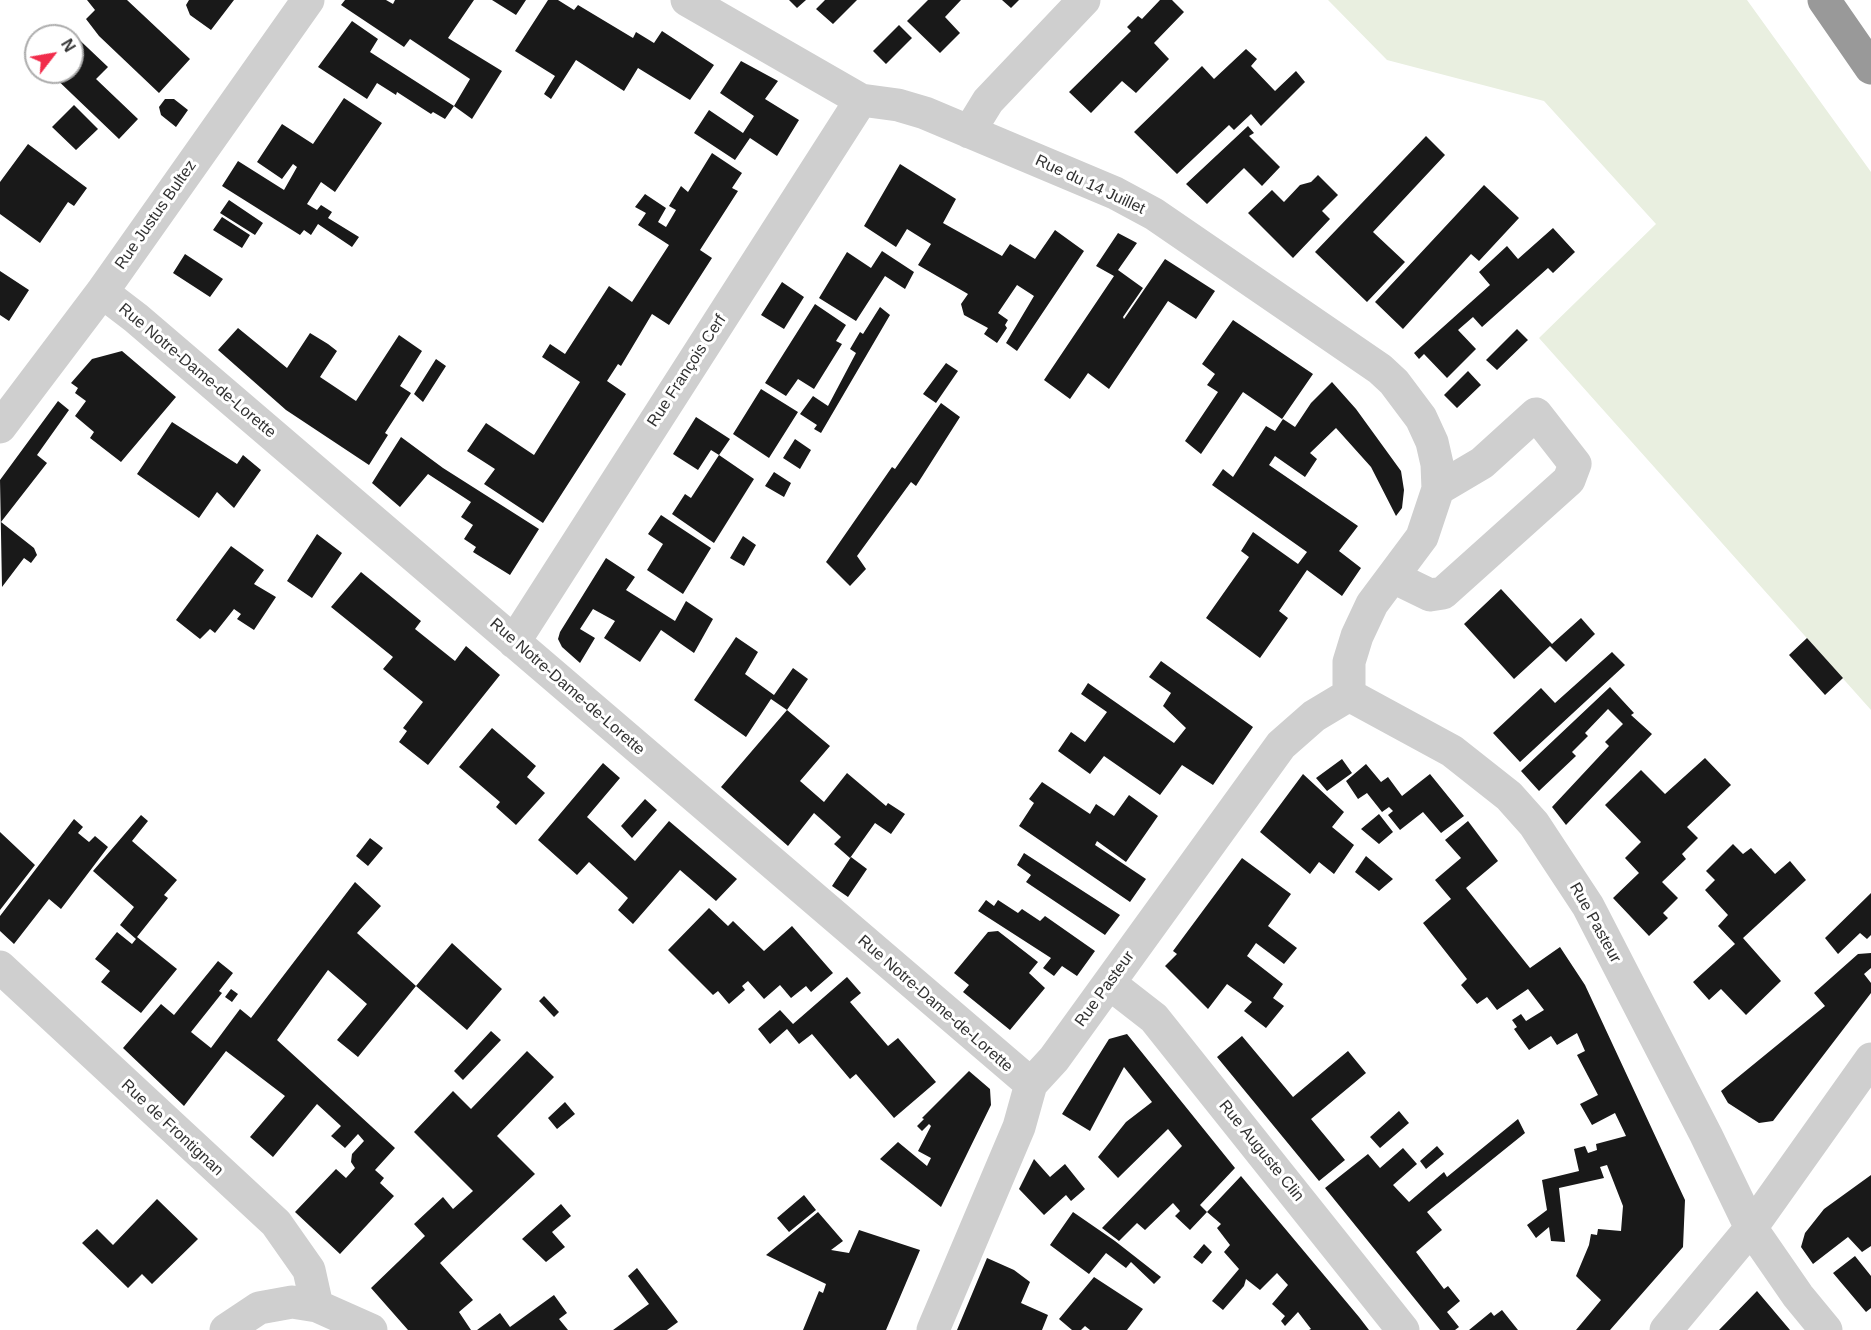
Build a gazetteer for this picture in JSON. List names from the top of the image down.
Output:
{
  "streets": {
    "street": [
      "Rue du 14 Juillet",
      "Rue Justus Bultez",
      "Rue Notre-Dame-de-Lorette",
      "Rue François Cerf",
      "Rue Pasteur",
      "Rue de Frontignan",
      "Rue Auguste Clin"
    ]
  },
  "crossings": [
    ["Rue du 14 Juillet", "Rue François Cerf"],
    ["Rue Justus Bultez", "Rue Notre-Dame-de-Lorette"],
    ["Rue Notre-Dame-de-Lorette", "Rue François Cerf"],
    ["Rue Notre-Dame-de-Lorette", "Rue Pasteur"],
    ["Rue Pasteur", "Rue Auguste Clin"]
  ],
  "north": "top right"
}
